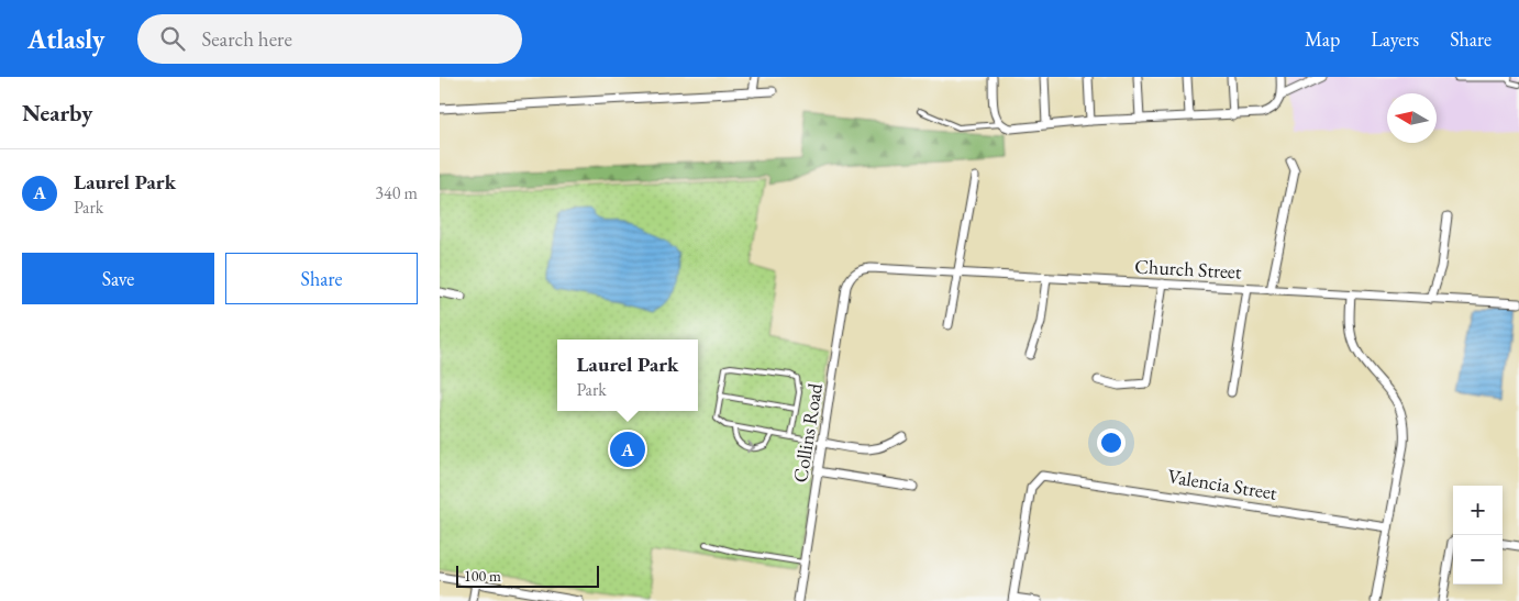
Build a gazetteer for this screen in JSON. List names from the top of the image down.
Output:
{
  "streets": {
    "street": ["Church Street", "Collins Road", "Valencia Street"]
  },
  "crossings": [
    ["Church Street", "Collins Road"]
  ],
  "scale_bar": "100 m",
  "north": "left",
  "page": {
    "header": "Atlasly",
    "search": "Search here",
    "nav": ["Map", "Layers", "Share"],
    "heading": "Nearby",
    "list": [
      {
        "mark": "A",
        "name": "Laurel Park",
        "note": "Park",
        "value": "340 m"
      }
    ],
    "buttons": ["Save", "Share"],
    "popup": ["Laurel Park", "Park"],
    "pins": "A",
    "map_buttons": ["+", "−"],
    "scale": "100 m"
  }
}
